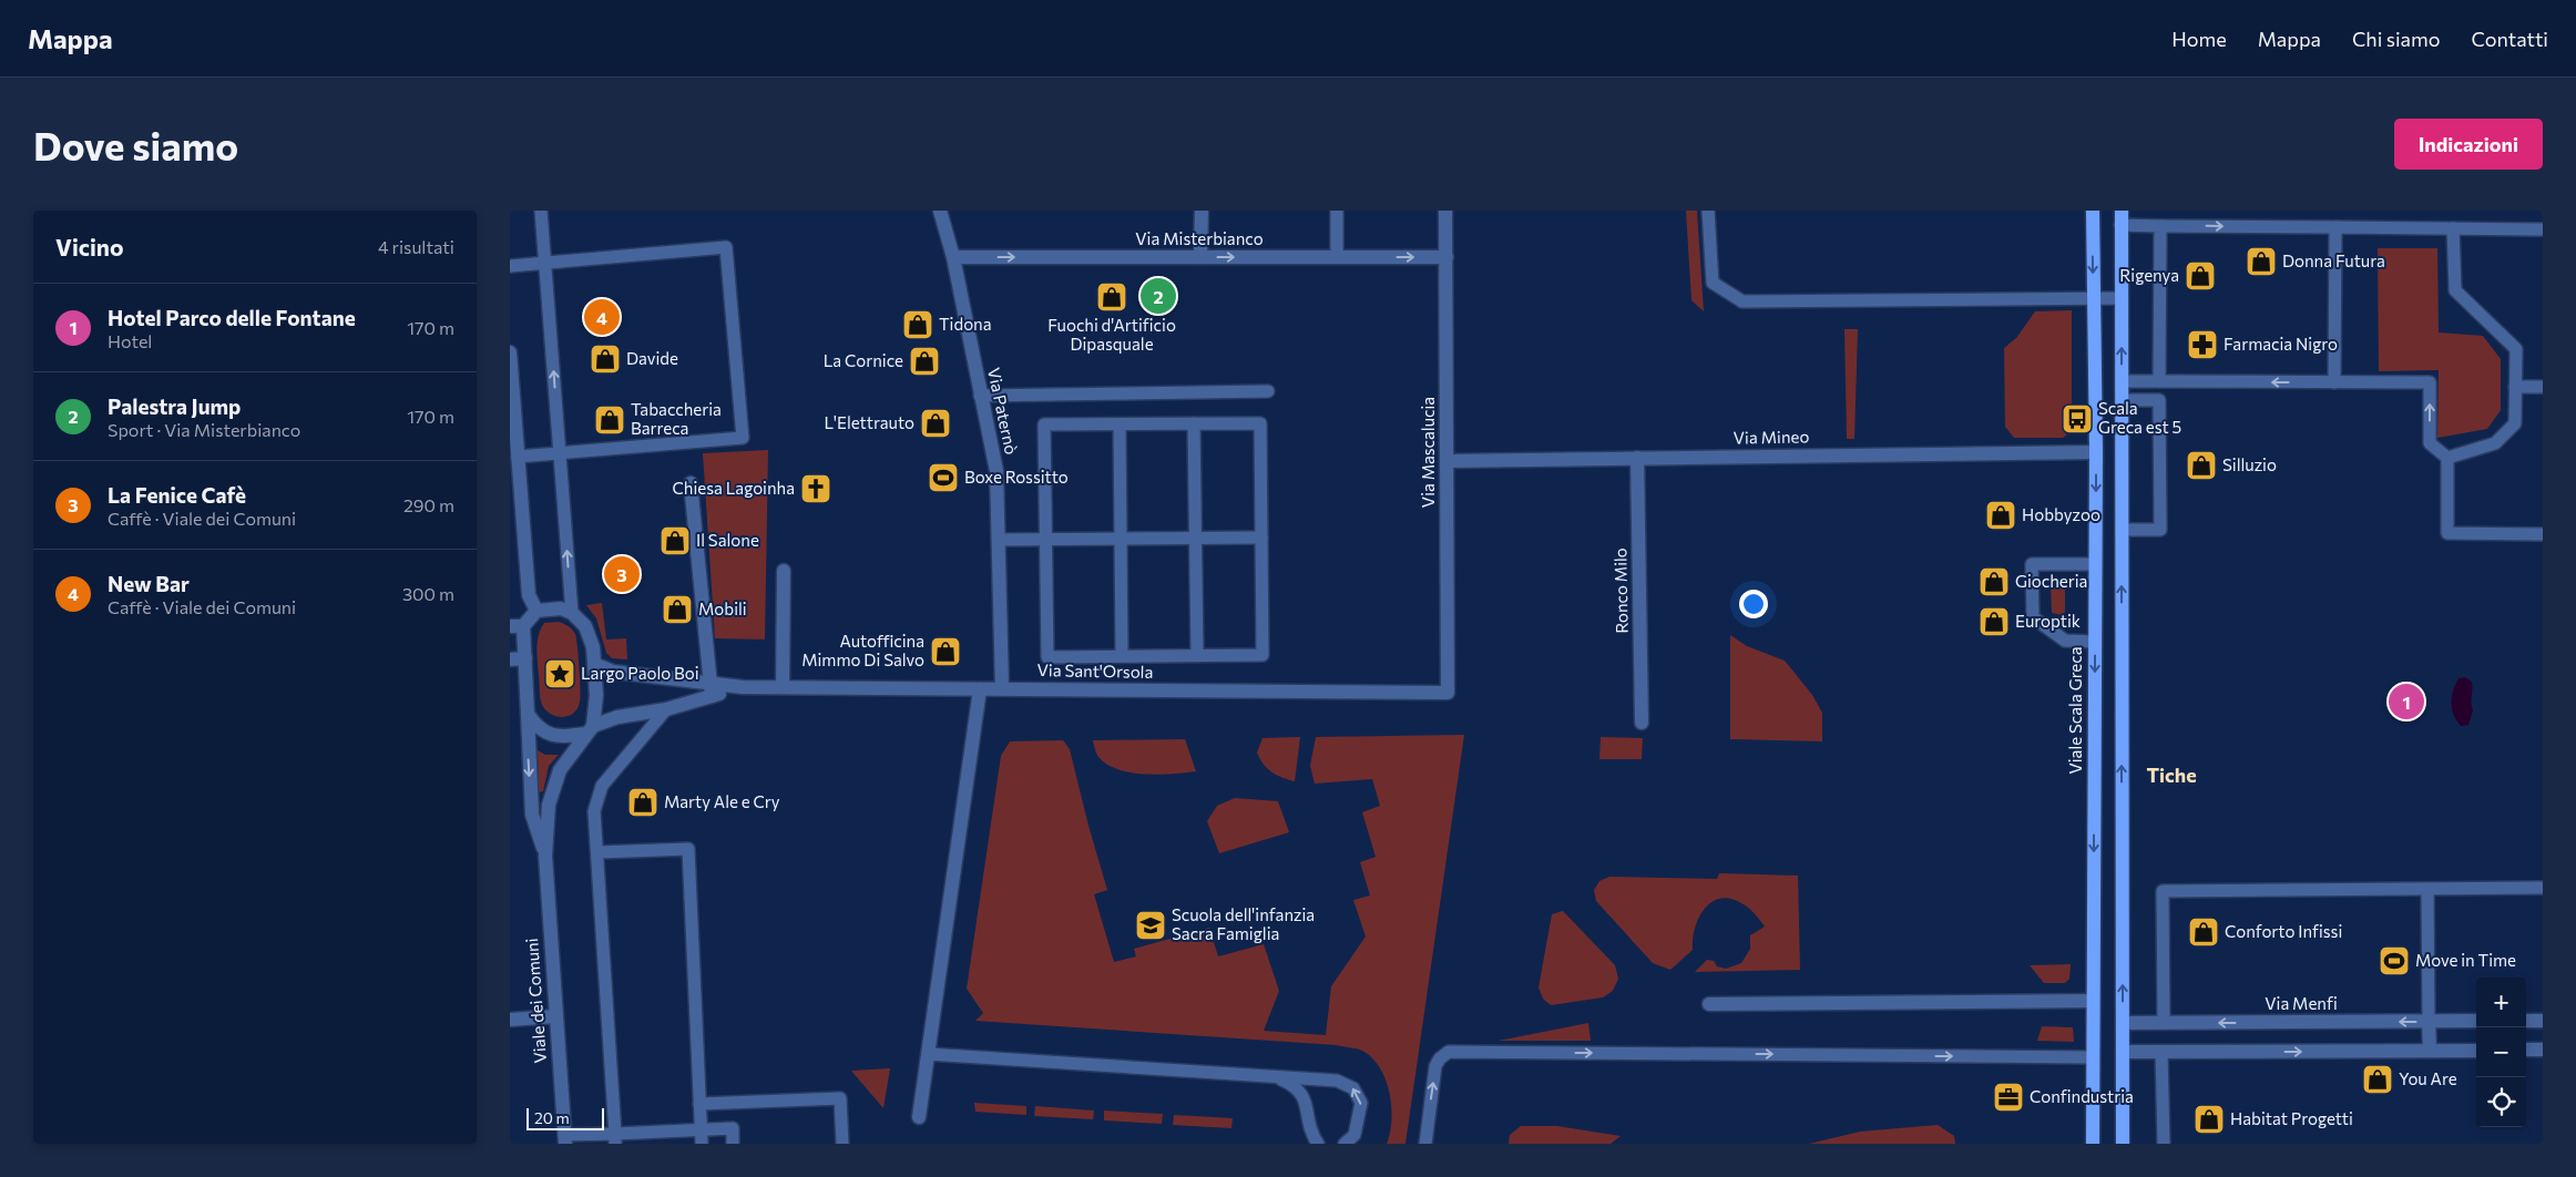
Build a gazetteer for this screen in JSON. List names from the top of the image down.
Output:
{
  "streets": {
    "main road": ["Viale Scala Greca"],
    "street": [
      "Via Misterbianco",
      "Via Paternò",
      "Via Mineo",
      "Via Mascalucia",
      "Ronco Milo",
      "Via Sant'Orsola",
      "Viale dei Comuni",
      "Via Menfi"
    ]
  },
  "crossings": [
    ["Via Misterbianco", "Via Paternò"],
    ["Via Misterbianco", "Via Mascalucia"],
    ["Via Paternò", "Via Sant'Orsola"],
    ["Via Mineo", "Via Mascalucia"],
    ["Via Mineo", "Ronco Milo"],
    ["Via Mineo", "Viale Scala Greca"],
    ["Via Mascalucia", "Via Sant'Orsola"]
  ],
  "one_way": ["Via Misterbianco"],
  "districts": ["Tiche"],
  "places": {
    "shop": [
      "Donna Futura",
      "Rigenya",
      "Fuochi d'Artificio Dipasquale",
      "Tidona",
      "Davide",
      "La Cornice",
      "Tabaccheria Barreca",
      "L'Elettrauto",
      "Silluzio",
      "Hobbyzoo",
      "Il Salone",
      "Giocheria",
      "Mobili",
      "Europtik",
      "Autofficina Mimmo Di Salvo",
      "Marty Ale e Cry",
      "Conforto Infissi",
      "You Are",
      "Habitat Progetti"
    ],
    "pharmacy": ["Farmacia Nigro"],
    "bus stop": ["Scala Greca est 5"],
    "sports": ["Boxe Rossitto", "Move in Time"],
    "church": ["Chiesa Lagoinha"],
    "place": ["Largo Paolo Boi"],
    "school or university": ["Scuola dell'infanzia Sacra Famiglia"],
    "office": ["Confindustria"]
  },
  "scale_bar": "20 m",
  "page": {
    "header": "Mappa",
    "nav": [
      "Home",
      "Mappa",
      "Chi siamo",
      "Contatti"
    ],
    "buttons": "Indicazioni",
    "title": "Dove siamo",
    "heading": ["Vicino", "4 risultati"],
    "pins": [
      "2",
      "4",
      "3",
      "1"
    ],
    "list": [
      {
        "mark": "1",
        "name": "Hotel Parco delle Fontane",
        "note": "Hotel",
        "value": "170 m"
      },
      {
        "mark": "2",
        "name": "Palestra Jump",
        "note": "Sport · Via Misterbianco",
        "value": "170 m"
      },
      {
        "mark": "3",
        "name": "La Fenice Cafè",
        "note": "Caffè · Viale dei Comuni",
        "value": "290 m"
      },
      {
        "mark": "4",
        "name": "New Bar",
        "note": "Caffè · Viale dei Comuni",
        "value": "300 m"
      }
    ],
    "map_buttons": ["+", "−"],
    "scale": "20 m"
  }
}
